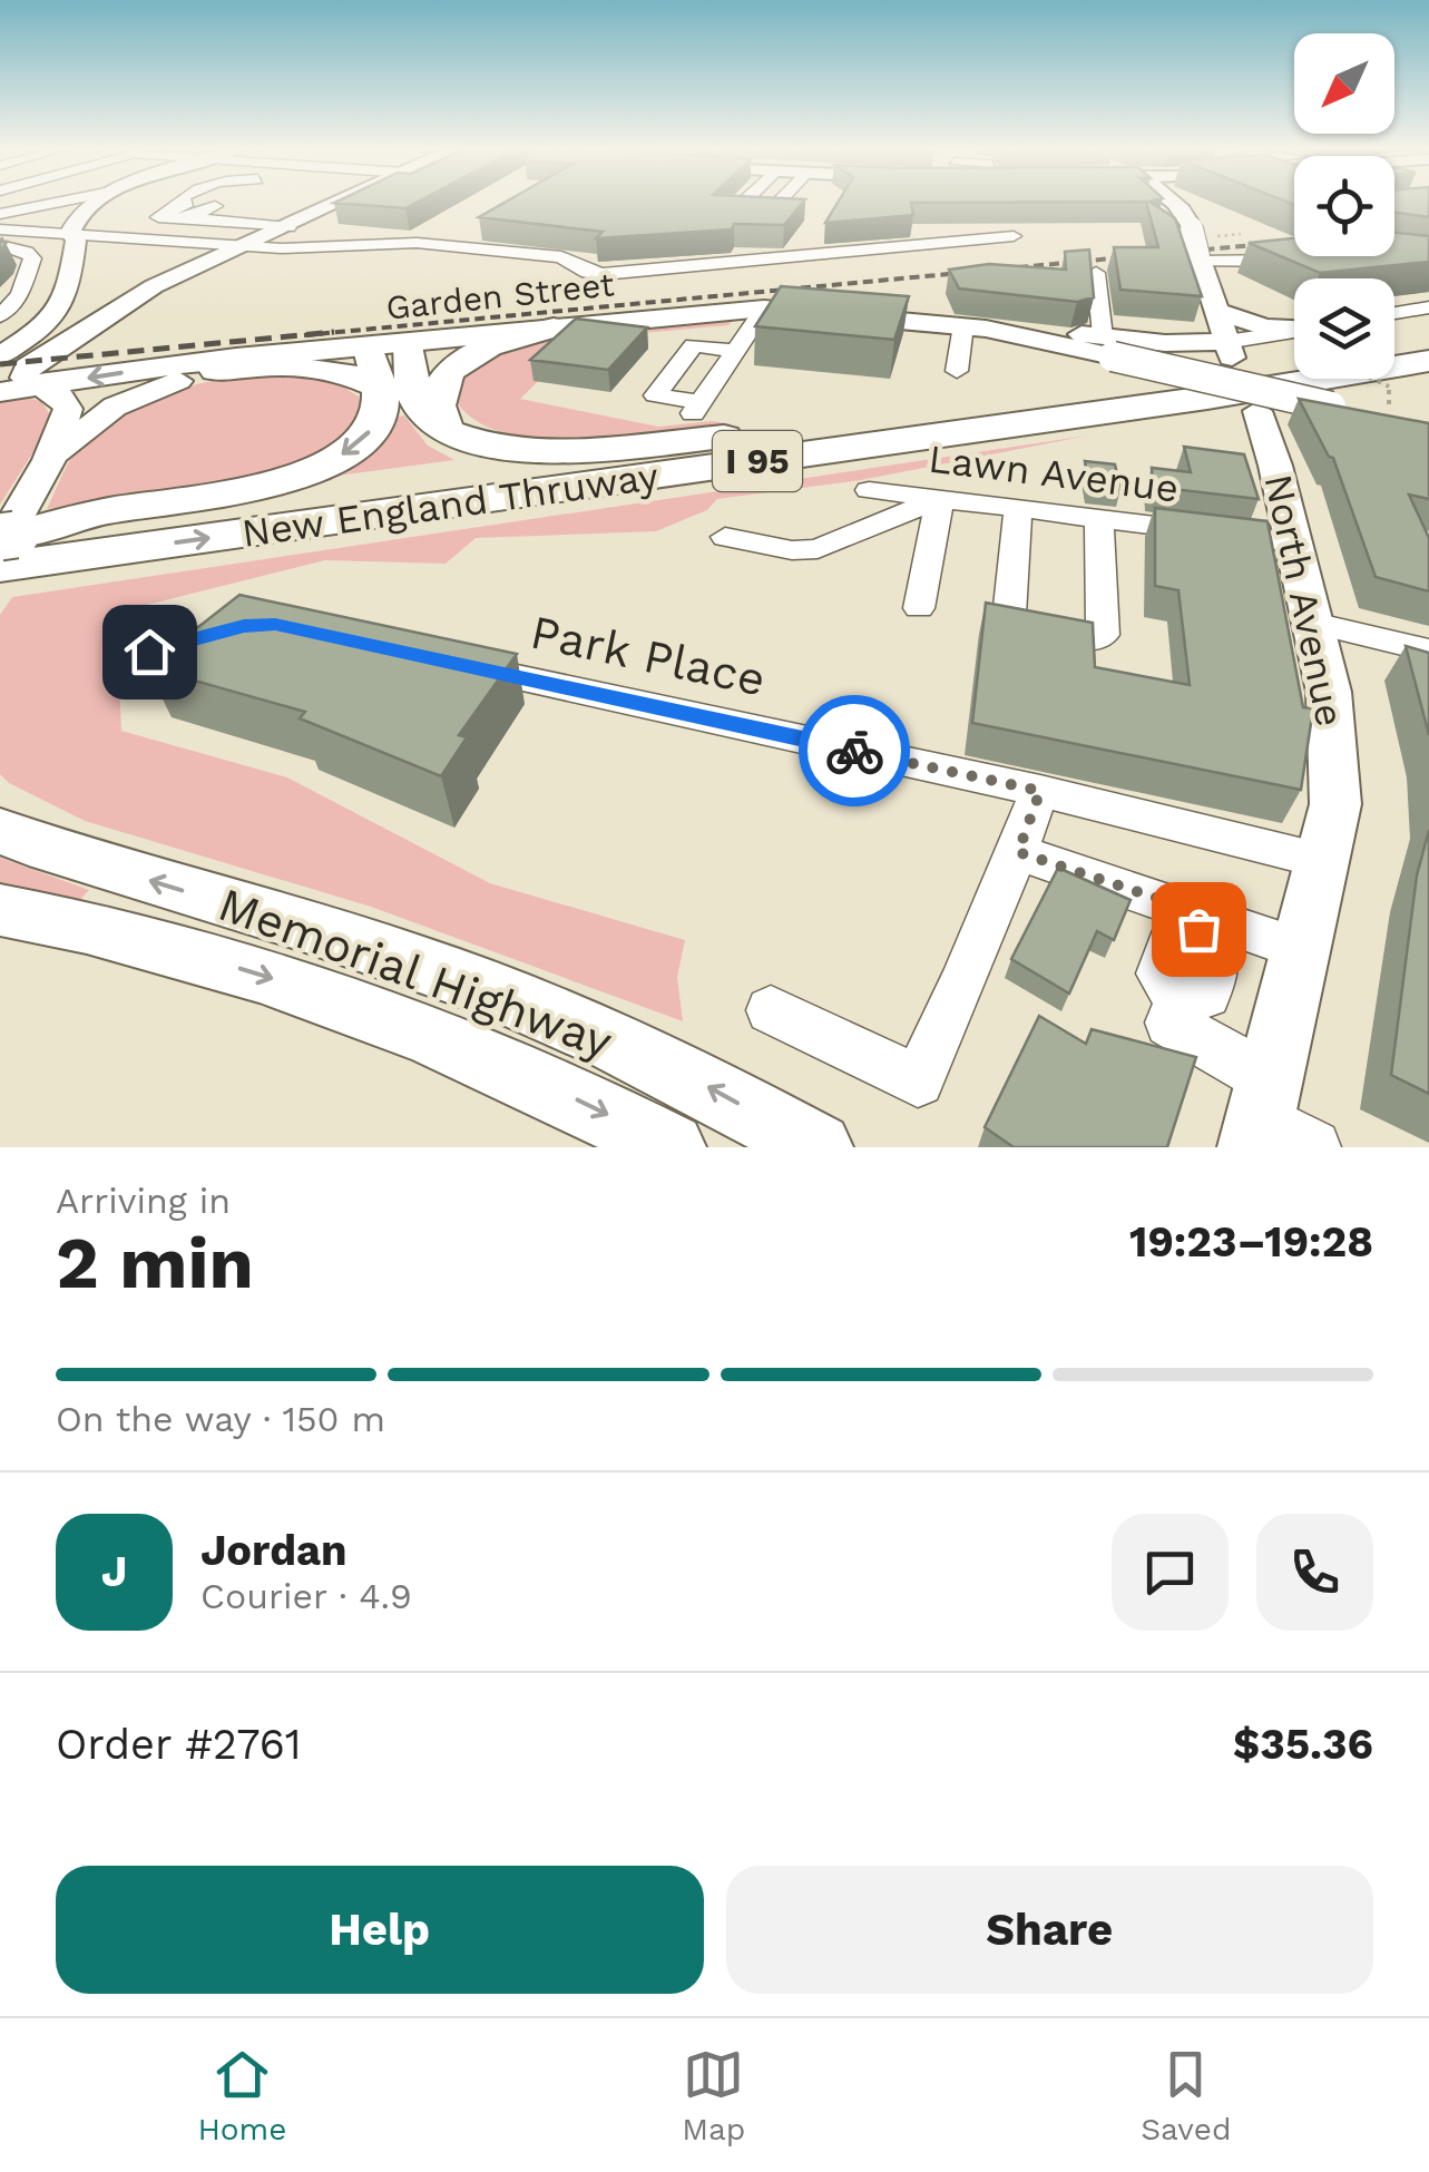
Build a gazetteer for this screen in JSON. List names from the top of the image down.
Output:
{
  "streets": {
    "highway": ["I 95", "New England Thruway"],
    "main road": ["Garden Street", "North Avenue", "Memorial Highway"],
    "street": ["Lawn Avenue", "Park Place"]
  },
  "crossings": [
    ["Garden Street", "North Avenue"],
    ["Lawn Avenue", "North Avenue"],
    ["North Avenue", "Park Place"]
  ],
  "north": "bottom left",
  "page": {
    "heading": ["2 min", "Arriving in", "19:23–19:28"],
    "panel": [
      "Jordan",
      "Courier · 4.9",
      "Order #2761",
      "$35.36"
    ],
    "bar": "On the way · 150 m",
    "round": "J",
    "buttons": ["Help", "Share"],
    "tabs": ["Home", "Map", "Saved"]
  }
}
